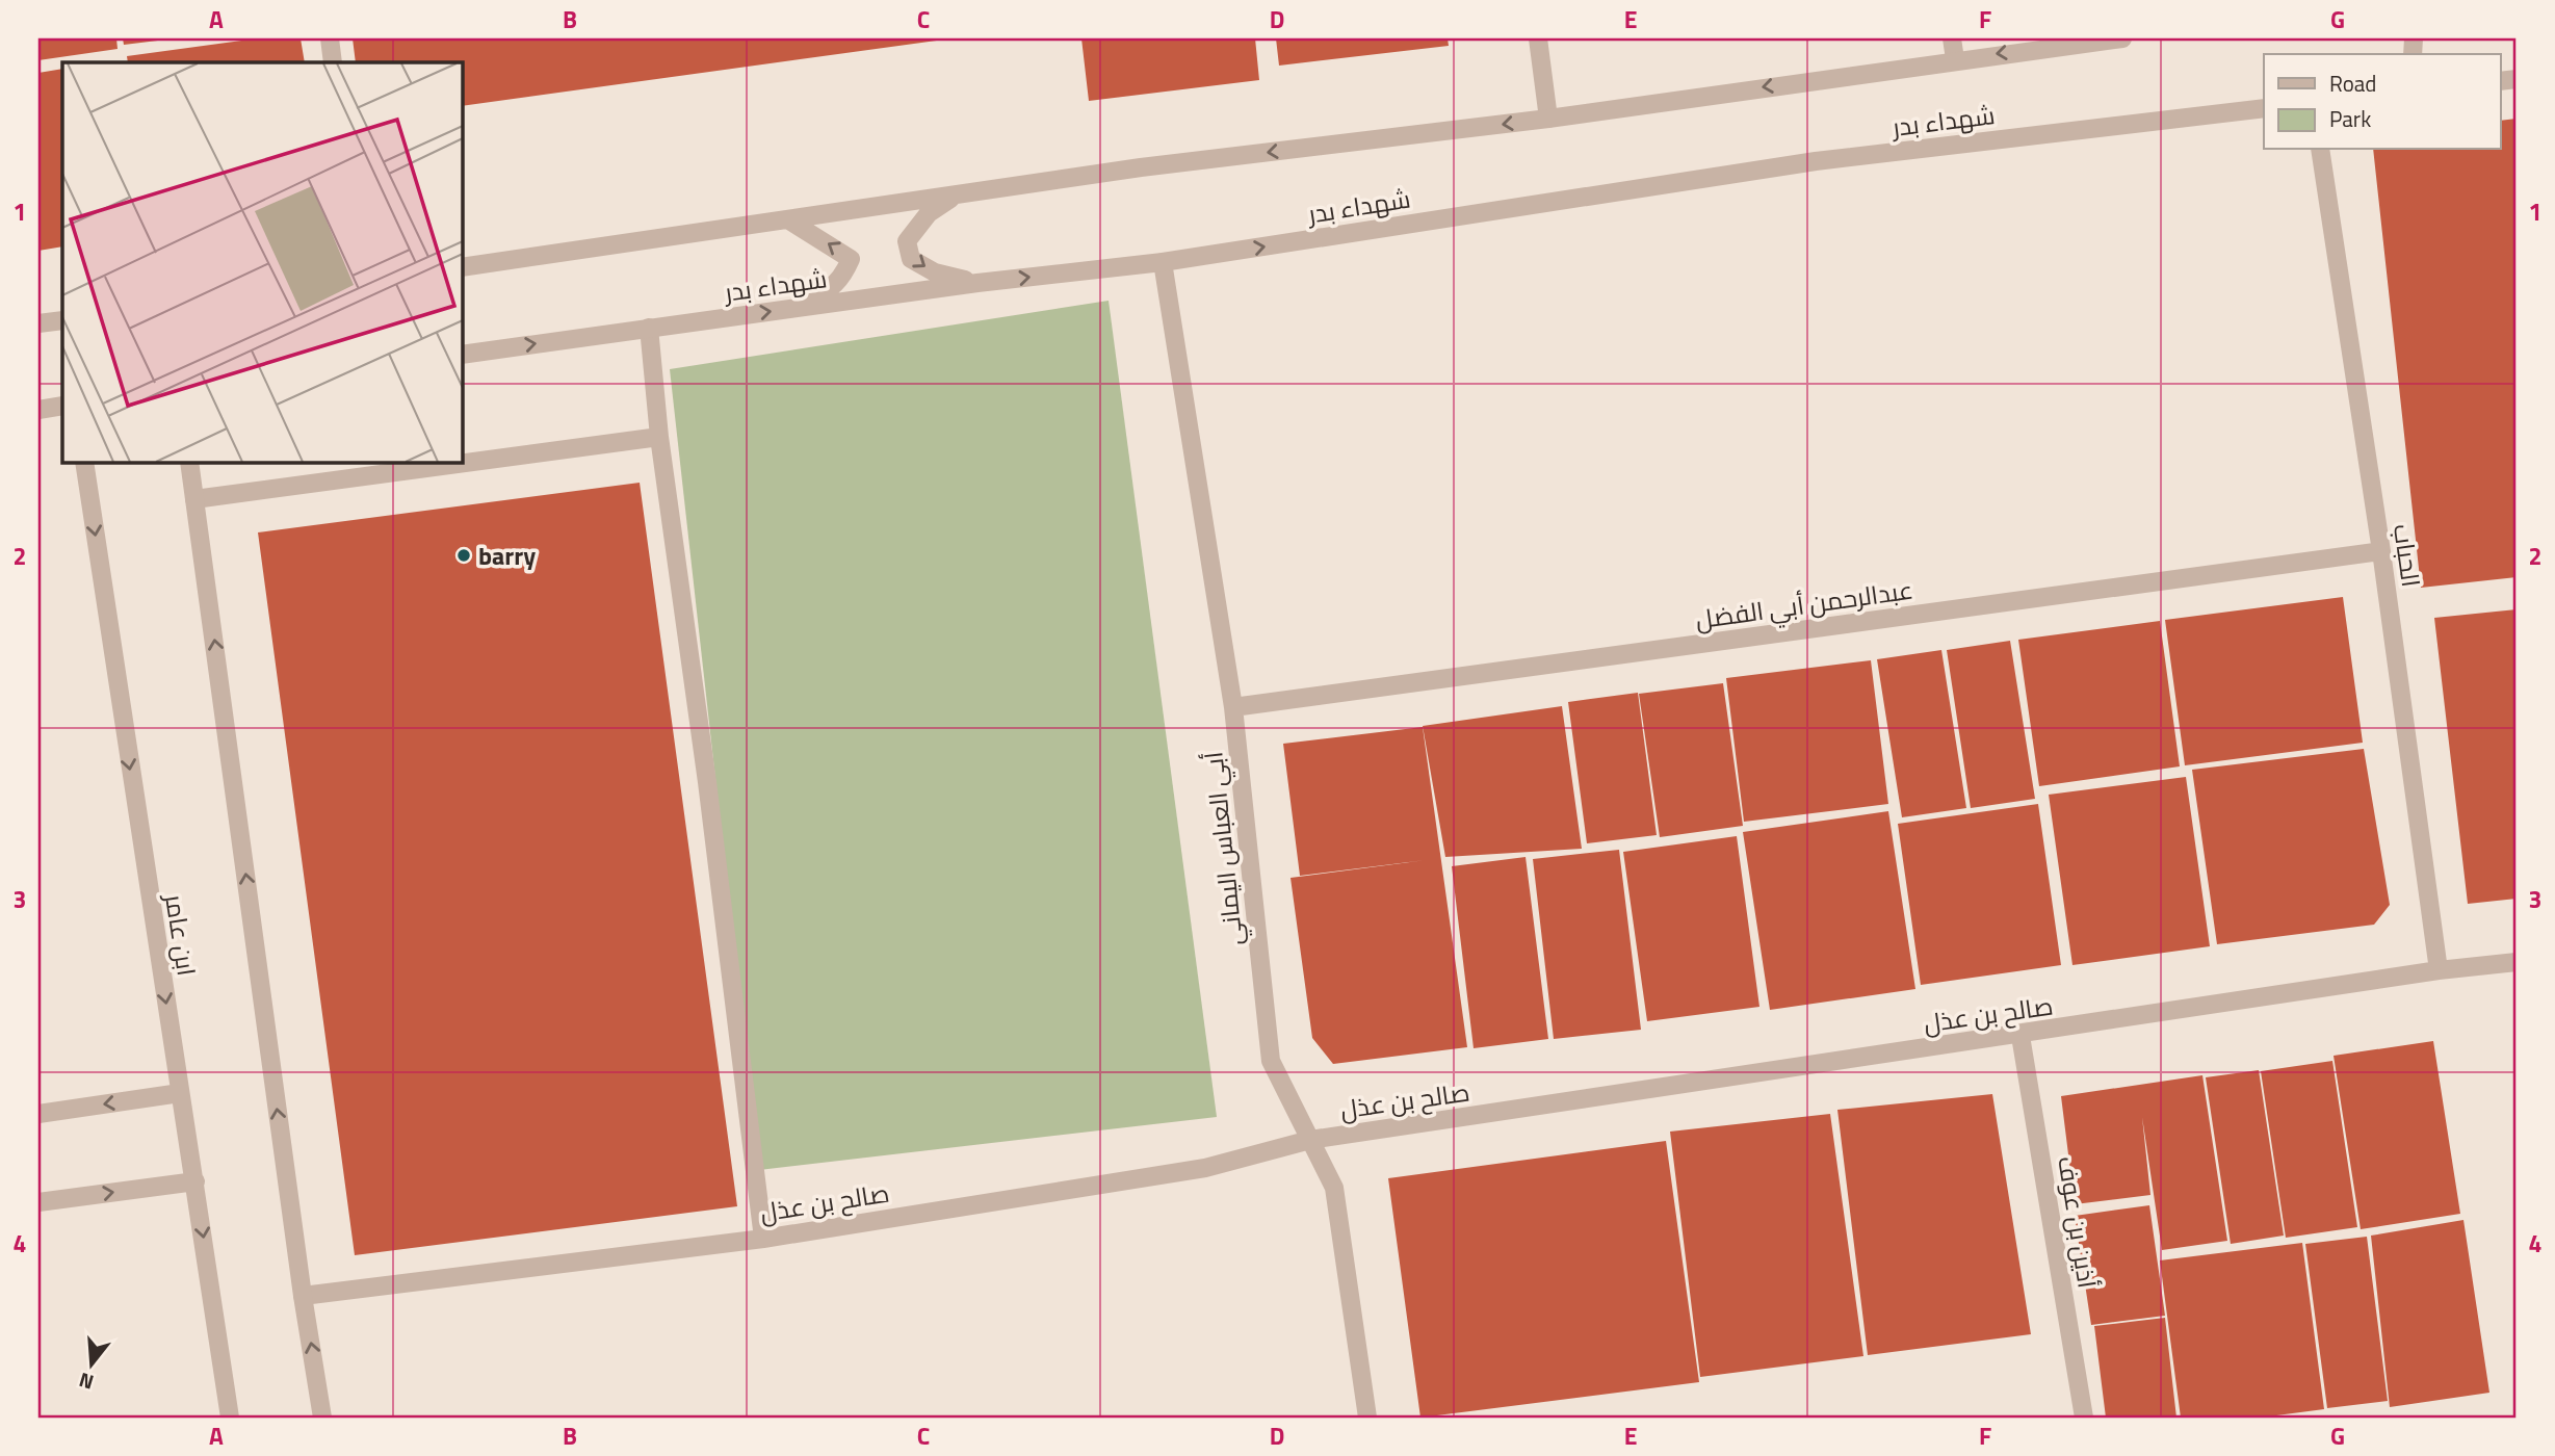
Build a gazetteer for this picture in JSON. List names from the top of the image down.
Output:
{
  "streets": {
    "street": [
      "شهداء بدر",
      "الحباب",
      "عبدالرحمن أبي الفضل",
      "أبي العباس اليماني",
      "ابن عامر",
      "صالح بن عذل",
      "أذين بن عوف"
    ]
  },
  "crossings": [
    ["شهداء بدر", "أبي العباس اليماني"],
    ["الحباب", "عبدالرحمن أبي الفضل"],
    ["الحباب", "صالح بن عذل"],
    ["عبدالرحمن أبي الفضل", "أبي العباس اليماني"],
    ["أبي العباس اليماني", "صالح بن عذل"],
    ["صالح بن عذل", "أذين بن عوف"]
  ],
  "places": ["barry"],
  "legend": ["Road", "Park"],
  "north": "bottom",
  "grid": {
    "columns": [
      "A",
      "B",
      "C",
      "D",
      "E",
      "F",
      "G"
    ],
    "rows": [
      "1",
      "2",
      "3",
      "4"
    ]
  }
}
